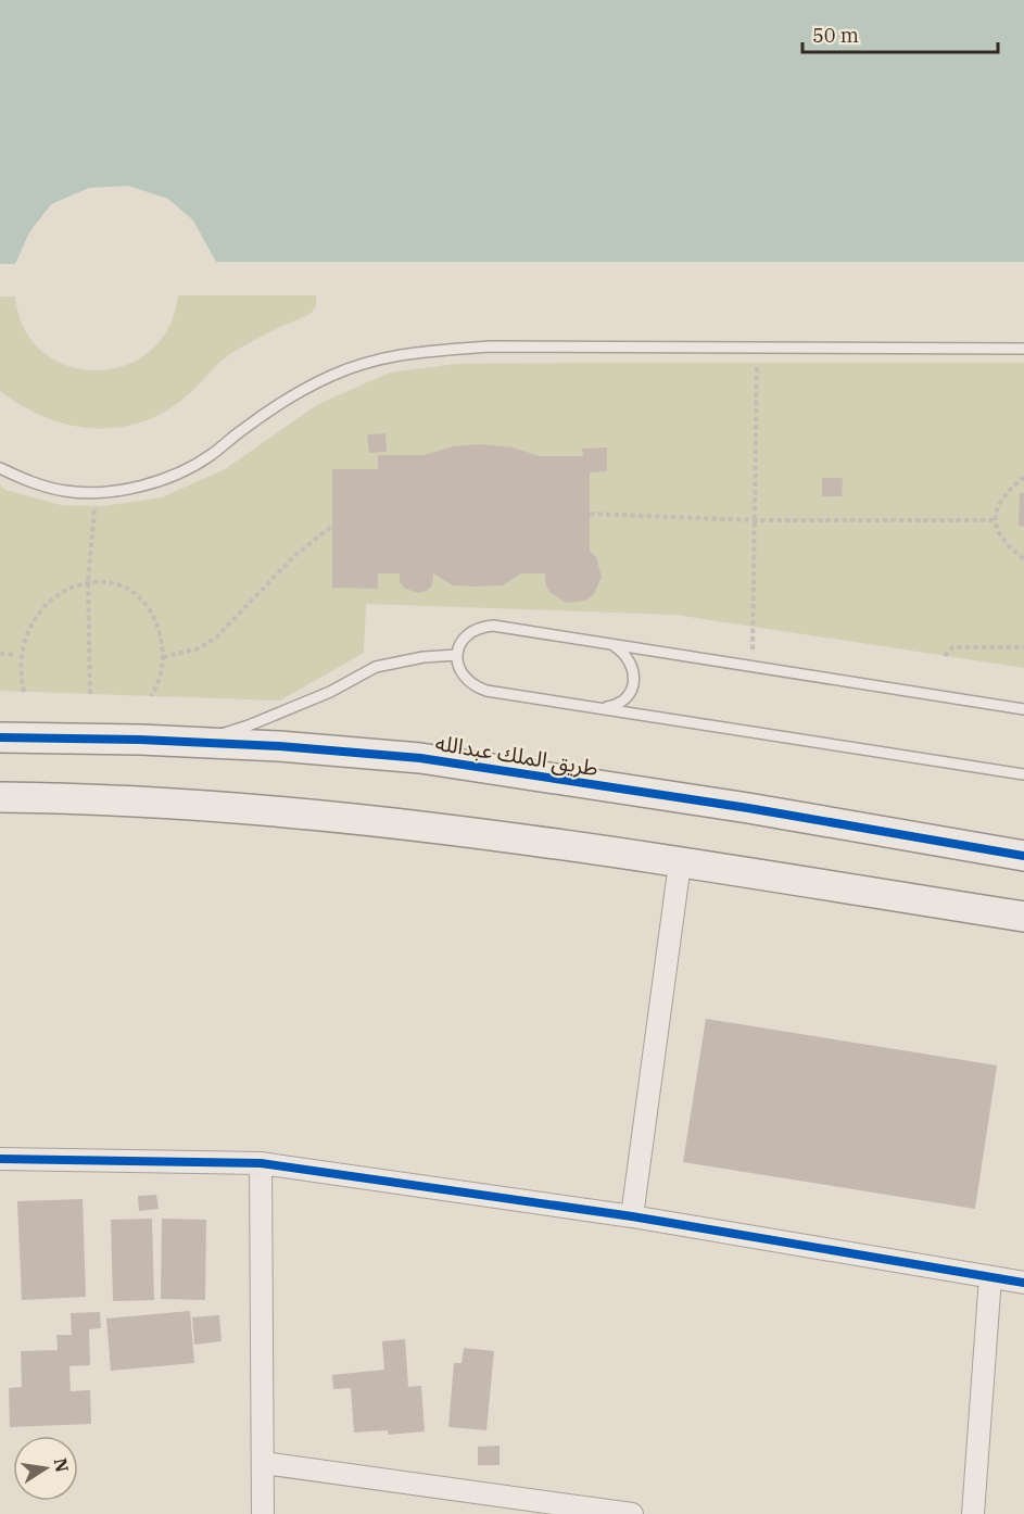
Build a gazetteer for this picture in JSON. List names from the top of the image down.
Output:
{
  "streets": {
    "street": ["طريق الملك عبدالله"]
  },
  "scale_bar": "50 m",
  "north": "right"
}
